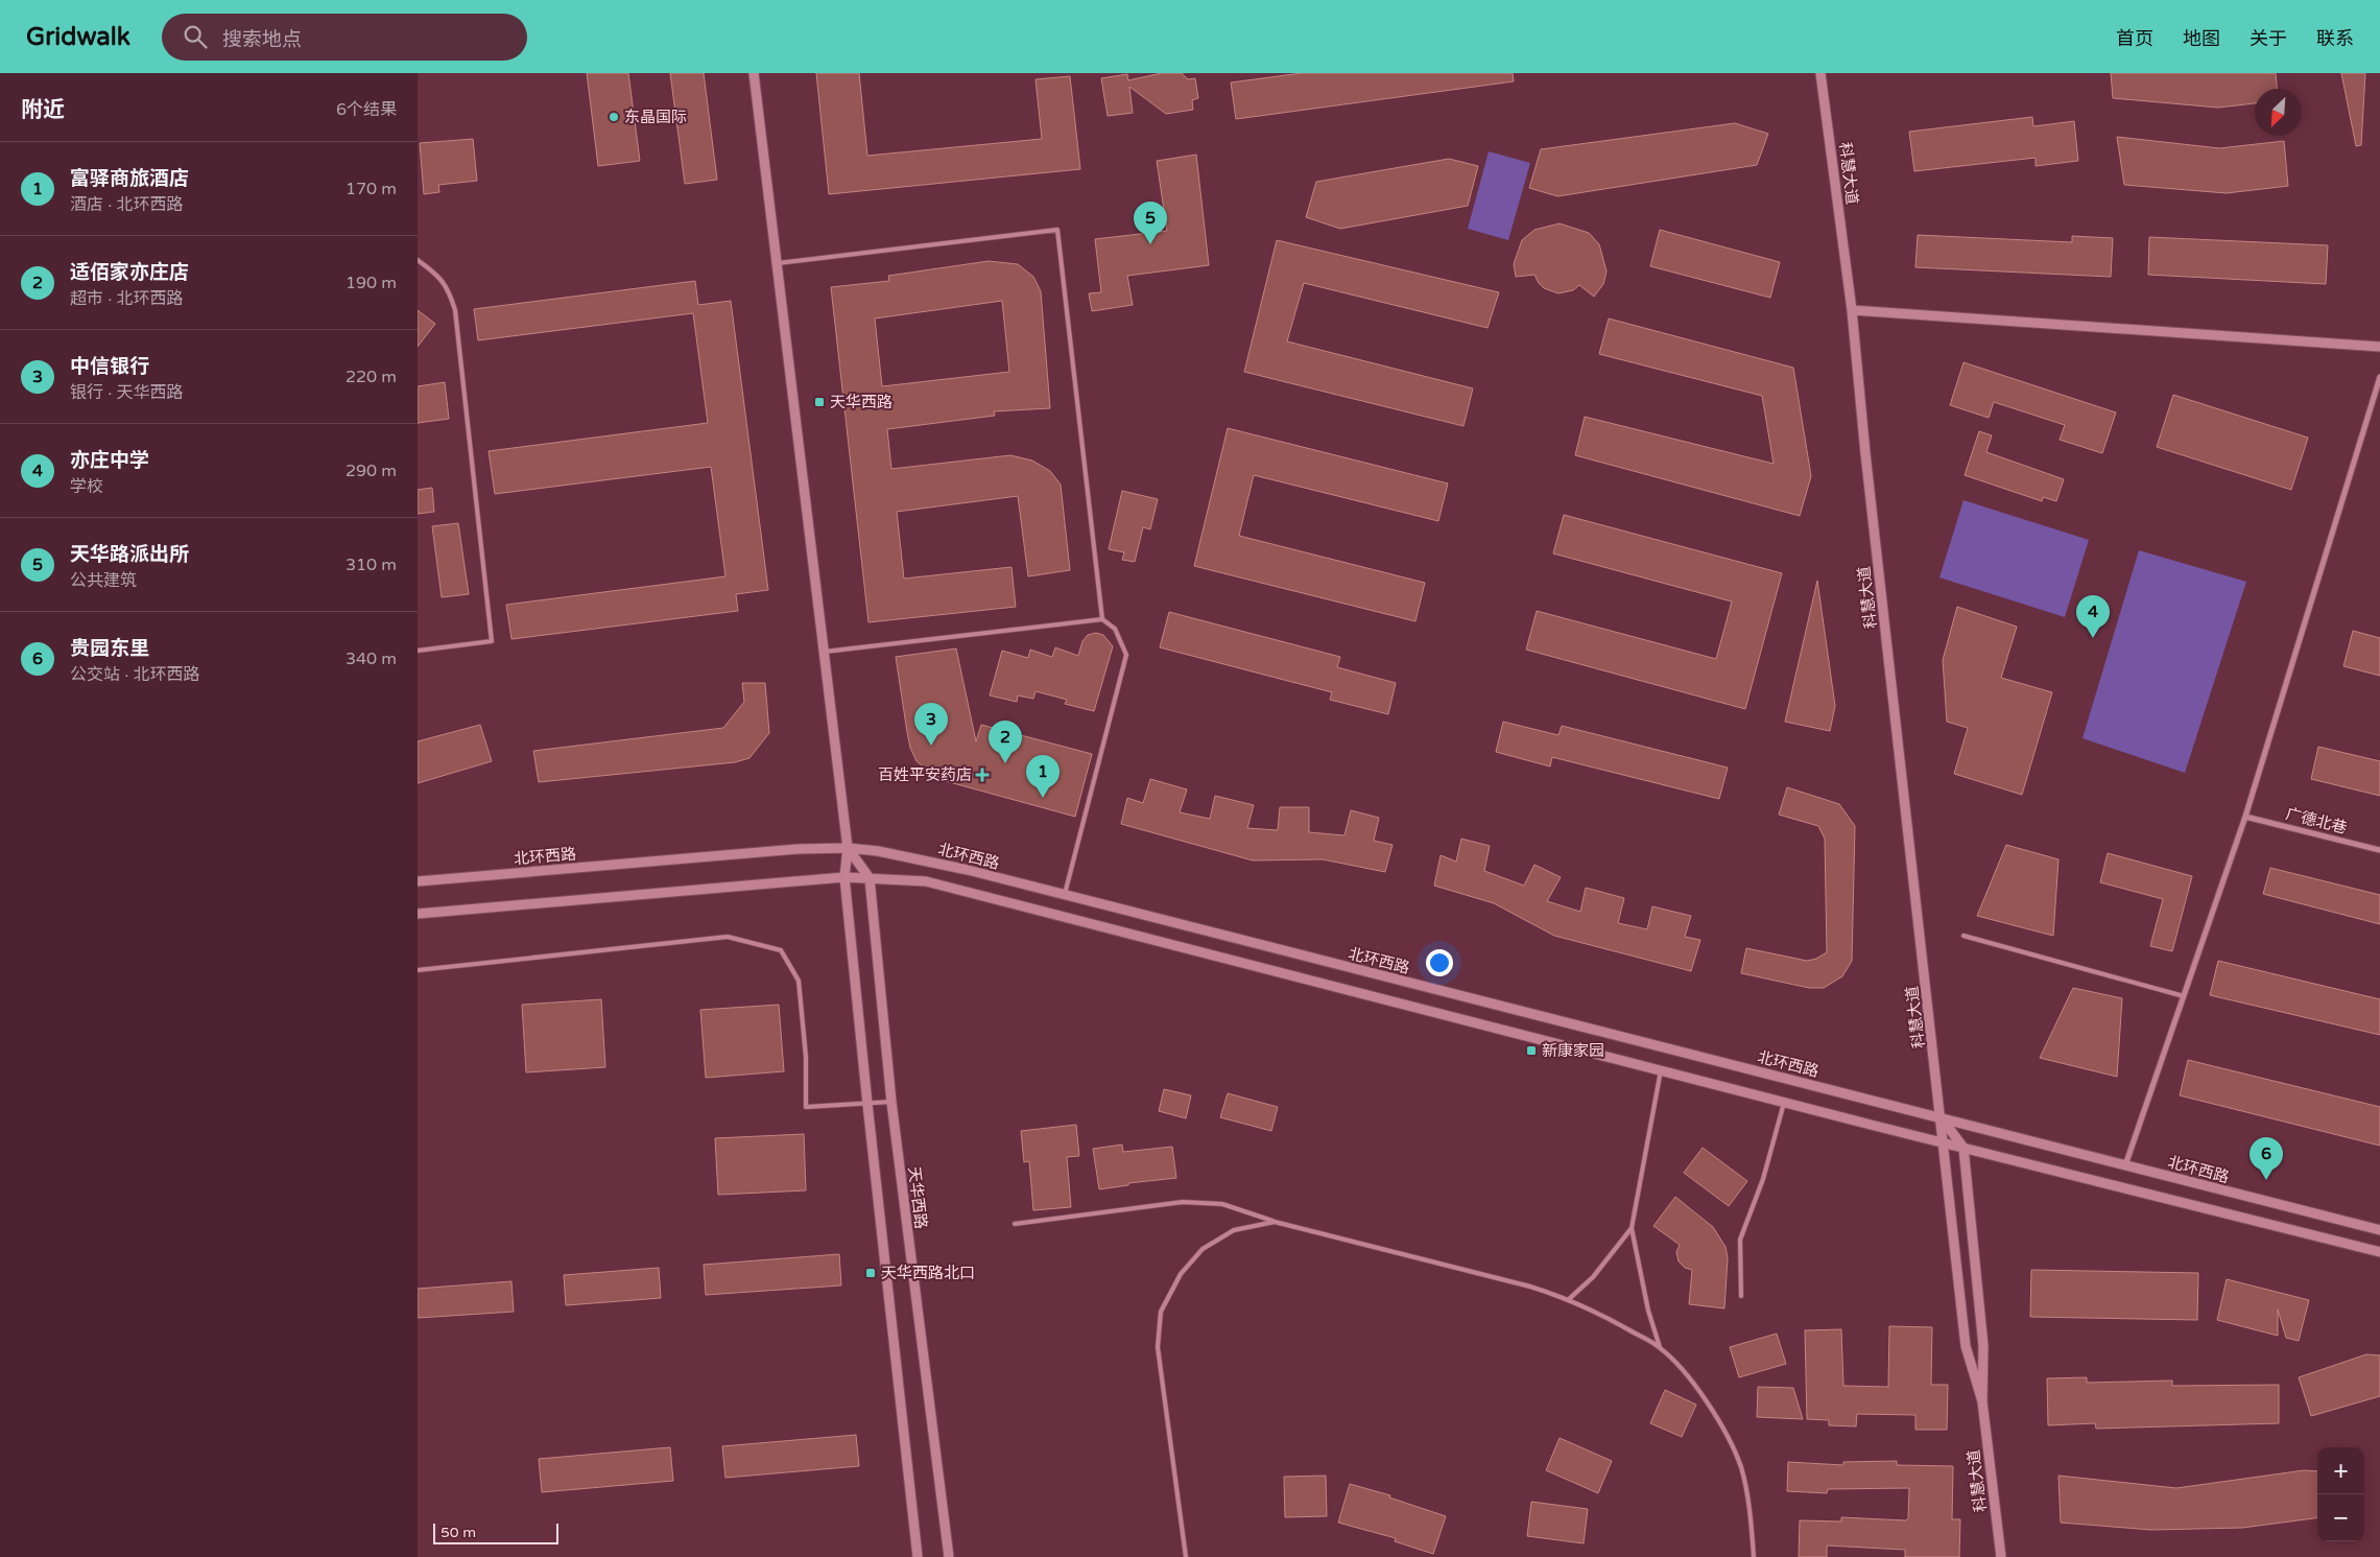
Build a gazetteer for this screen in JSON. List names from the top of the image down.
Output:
{
  "streets": {
    "street": [
      "科慧大道",
      "广德北巷",
      "北环西路",
      "天华西路"
    ]
  },
  "crossings": [
    ["科慧大道", "北环西路"]
  ],
  "places": {
    "other": ["东晶国际"],
    "transit": ["天华西路", "新康家园", "天华西路北口"],
    "health": ["百姓平安药店"]
  },
  "scale_bar": "50 m",
  "north": "bottom left",
  "page": {
    "header": "Gridwalk",
    "search": "搜索地点",
    "nav": [
      "首页",
      "地图",
      "关于",
      "联系"
    ],
    "heading": ["附近", "6个结果"],
    "list": [
      {
        "mark": "1",
        "name": "富驿商旅酒店",
        "note": "酒店 · 北环西路",
        "value": "170 m"
      },
      {
        "mark": "2",
        "name": "适佰家亦庄店",
        "note": "超市 · 北环西路",
        "value": "190 m"
      },
      {
        "mark": "3",
        "name": "中信银行",
        "note": "银行 · 天华西路",
        "value": "220 m"
      },
      {
        "mark": "4",
        "name": "亦庄中学",
        "note": "学校",
        "value": "290 m"
      },
      {
        "mark": "5",
        "name": "天华路派出所",
        "note": "公共建筑",
        "value": "310 m"
      },
      {
        "mark": "6",
        "name": "贵园东里",
        "note": "公交站 · 北环西路",
        "value": "340 m"
      }
    ],
    "pins": [
      "5",
      "4",
      "3",
      "2",
      "1",
      "6"
    ],
    "map_buttons": ["+", "−"],
    "scale": "50 m"
  }
}
